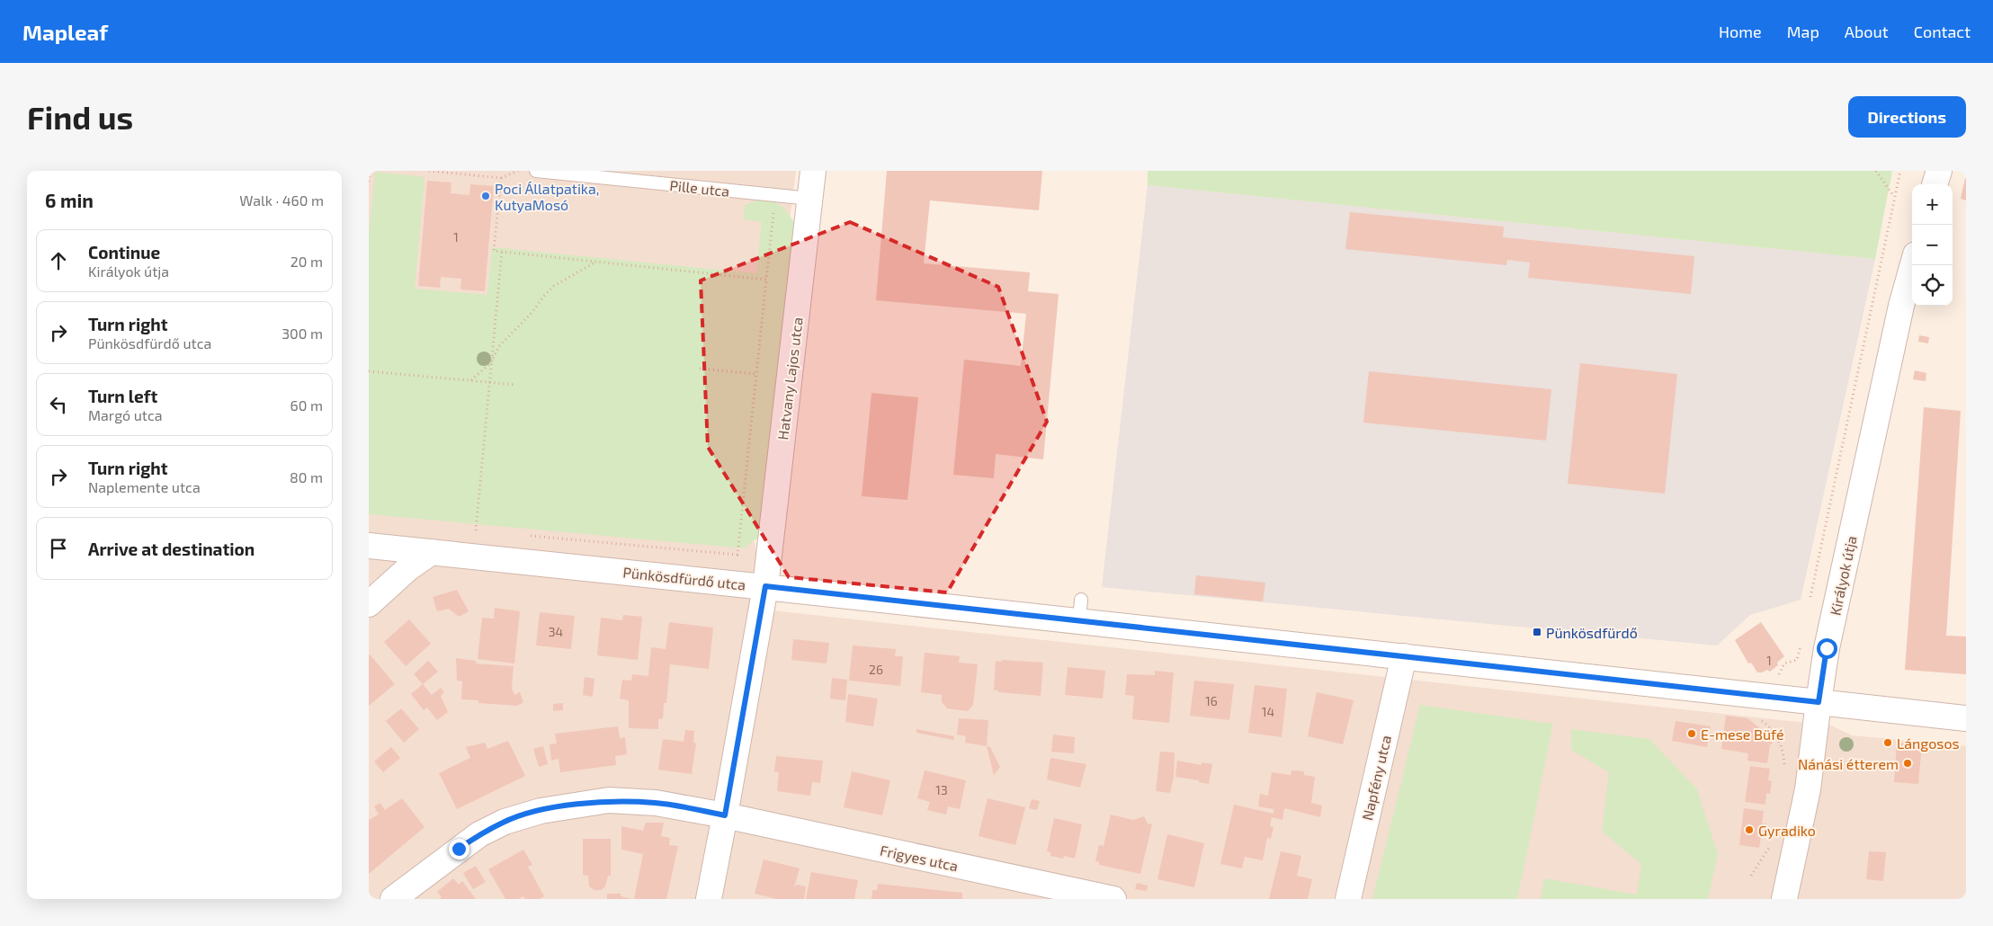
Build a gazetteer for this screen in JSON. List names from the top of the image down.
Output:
{
  "streets": {
    "street": [
      "Hatvany Lajos utca",
      "Királyok útja",
      "Pünkösdfürdő utca",
      "Napfény utca",
      "Frigyes utca"
    ],
    "lane": ["Pille utca"]
  },
  "crossings": [
    ["Pille utca", "Hatvany Lajos utca"],
    ["Hatvany Lajos utca", "Pünkösdfürdő utca"],
    ["Hatvany Lajos utca", "Frigyes utca"],
    ["Királyok útja", "Pünkösdfürdő utca"],
    ["Pünkösdfürdő utca", "Napfény utca"]
  ],
  "places": {
    "other": [
      "Poci Állatpatika, KutyaMosó",
      "E-mese Büfé",
      "Lángosos",
      "Nánási étterem",
      "Gyradiko"
    ],
    "transit": ["Pünkösdfürdő"]
  },
  "house_numbers": [
    "1",
    "34",
    "1",
    "26",
    "16",
    "14",
    "13"
  ],
  "page": {
    "header": "Mapleaf",
    "nav": [
      "Home",
      "Map",
      "About",
      "Contact"
    ],
    "buttons": "Directions",
    "title": "Find us",
    "heading": ["6 min", "Walk · 460 m"],
    "map_buttons": ["+", "−"],
    "list": [
      ["Continue", "Királyok útja", "20 m"],
      ["Turn right", "Pünkösdfürdő utca", "300 m"],
      ["Turn left", "Margó utca", "60 m"],
      ["Turn right", "Naplemente utca", "80 m"],
      "Arrive at destination"
    ]
  }
}
